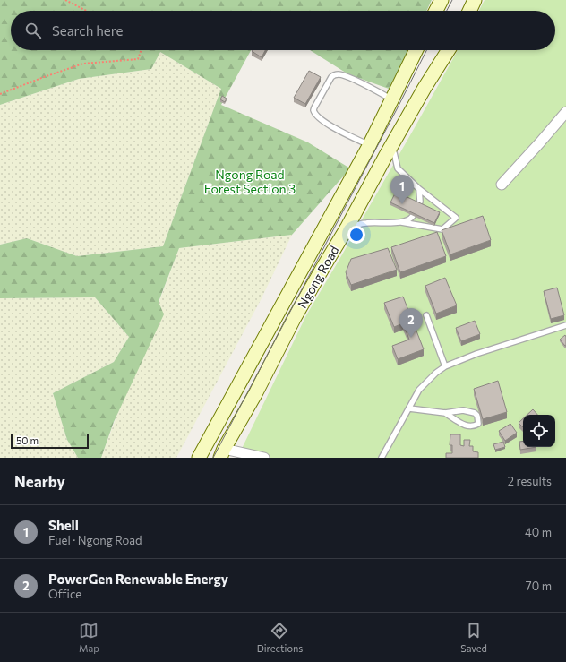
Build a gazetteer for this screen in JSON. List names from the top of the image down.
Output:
{
  "streets": {
    "main road": ["Ngong Road"]
  },
  "parks": ["Ngong Road Forest Section 3"],
  "scale_bar": "50 m",
  "page": {
    "search": "Search here",
    "pins": ["1", "2"],
    "scale": "50 m",
    "heading": ["Nearby", "2 results"],
    "list": [
      {
        "mark": "1",
        "name": "Shell",
        "note": "Fuel · Ngong Road",
        "value": "40 m"
      },
      {
        "mark": "2",
        "name": "PowerGen Renewable Energy",
        "note": "Office",
        "value": "70 m"
      }
    ],
    "nav": ["Map", "Directions", "Saved"]
  }
}
